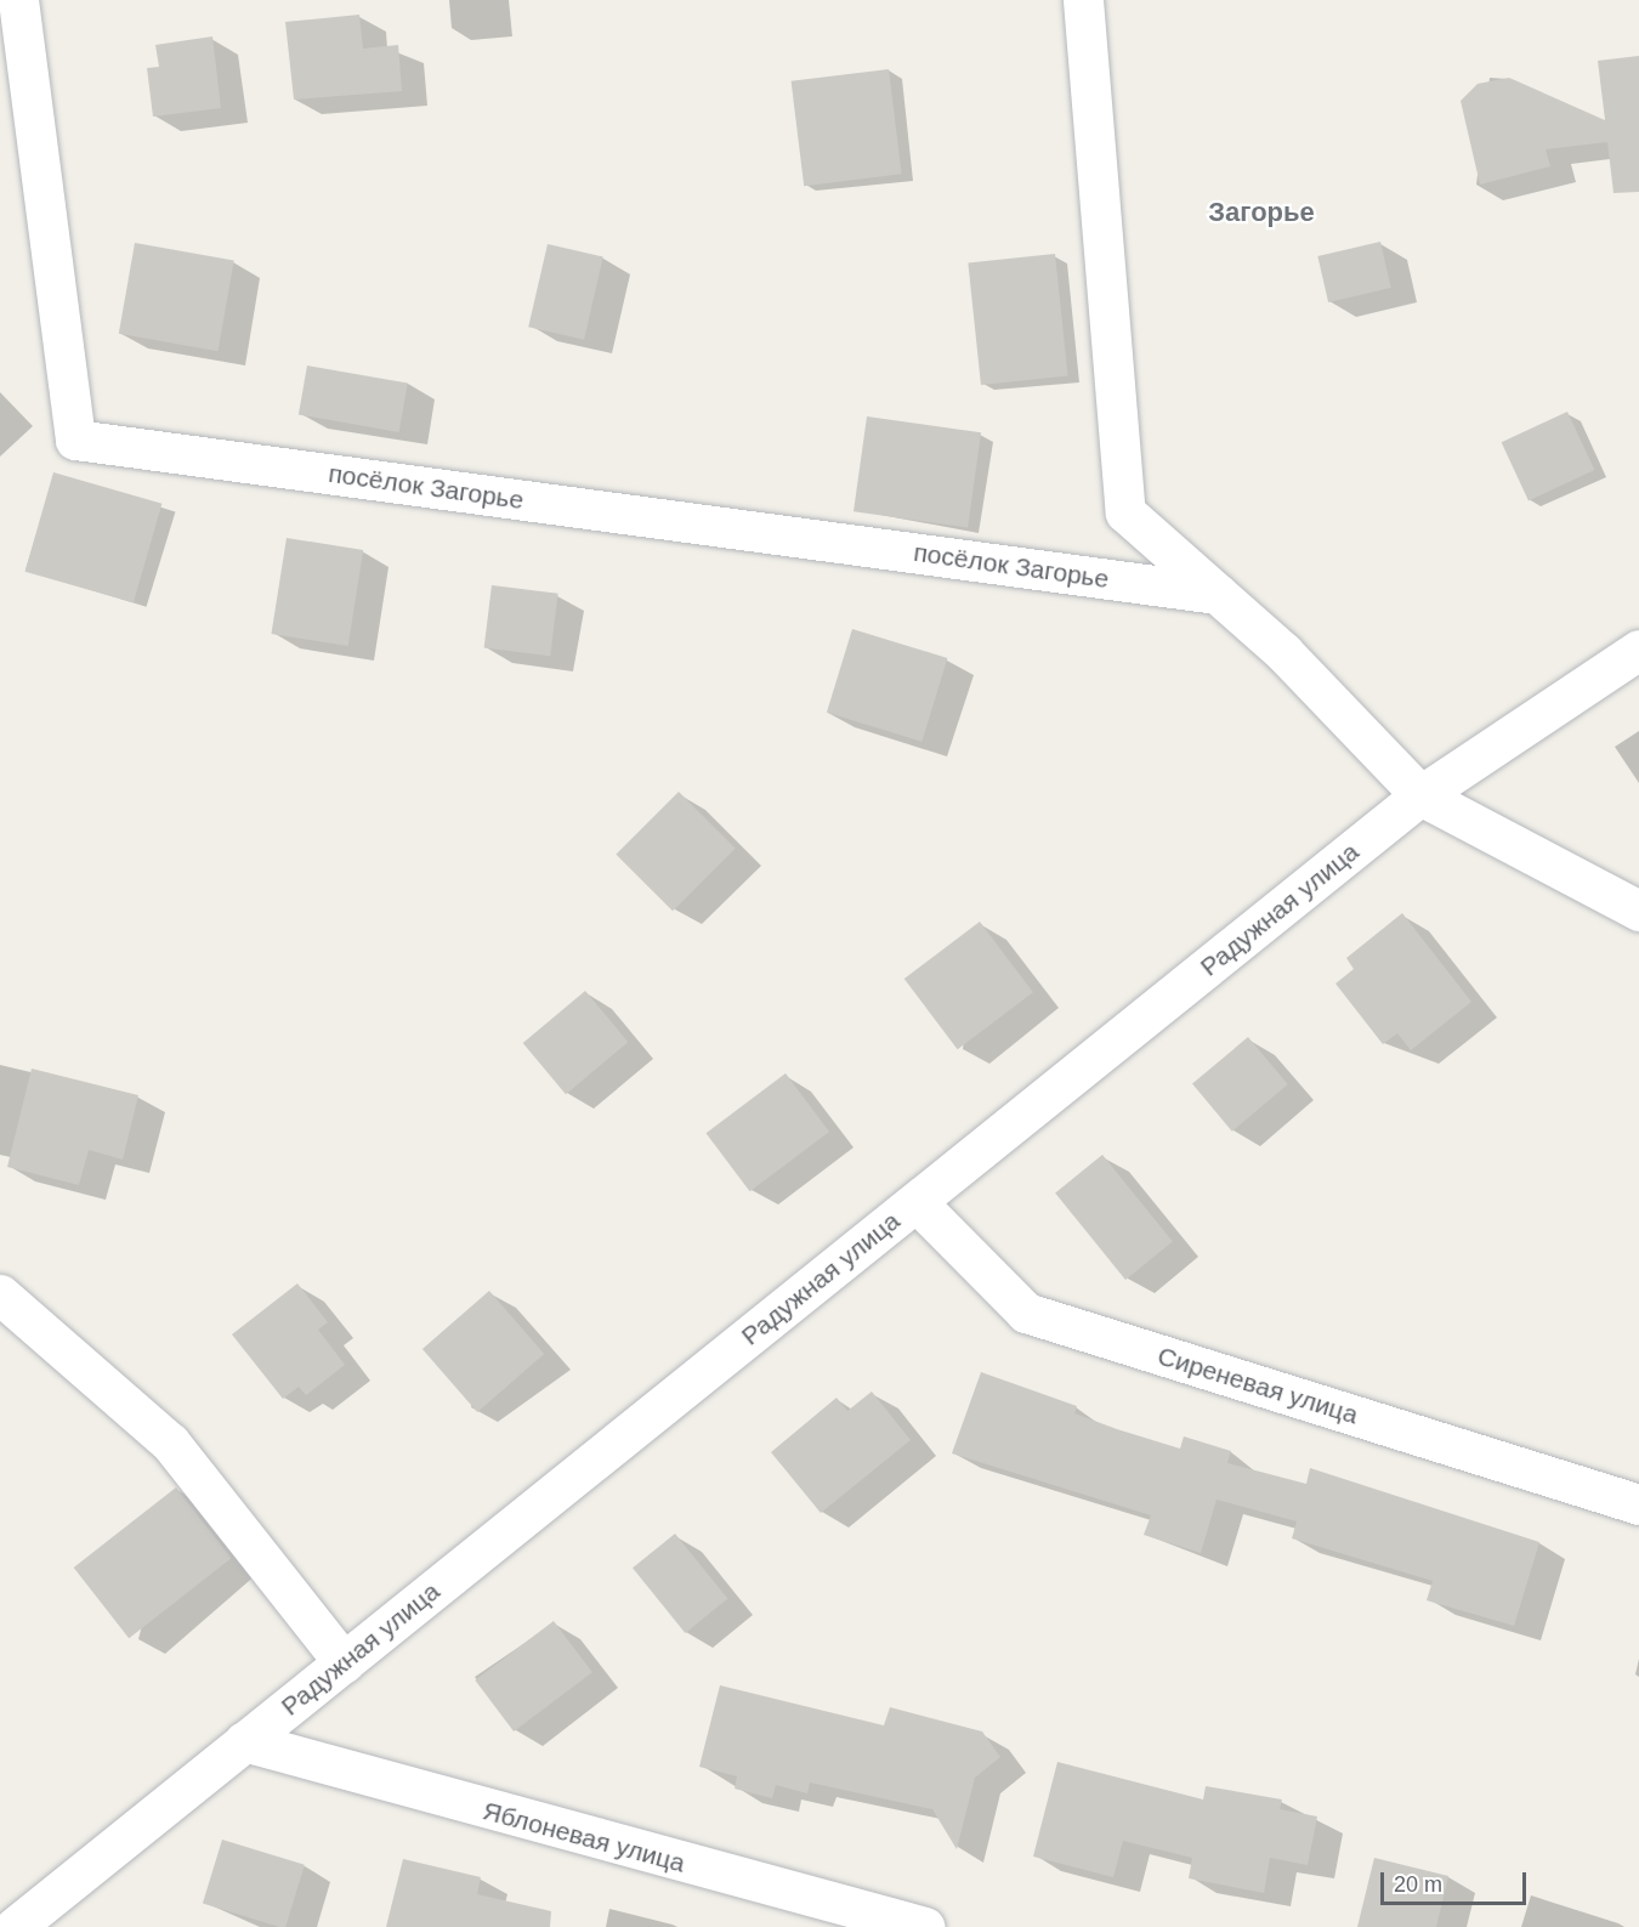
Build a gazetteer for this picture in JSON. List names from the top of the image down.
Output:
{
  "streets": {
    "street": [
      "посёлок Загорье",
      "Радужная улица",
      "Сиреневая улица",
      "Яблоневая улица"
    ]
  },
  "crossings": [
    ["Радужная улица", "Сиреневая улица"],
    ["Радужная улица", "Яблоневая улица"]
  ],
  "districts": ["Загорье"],
  "scale_bar": "20 m"
}
